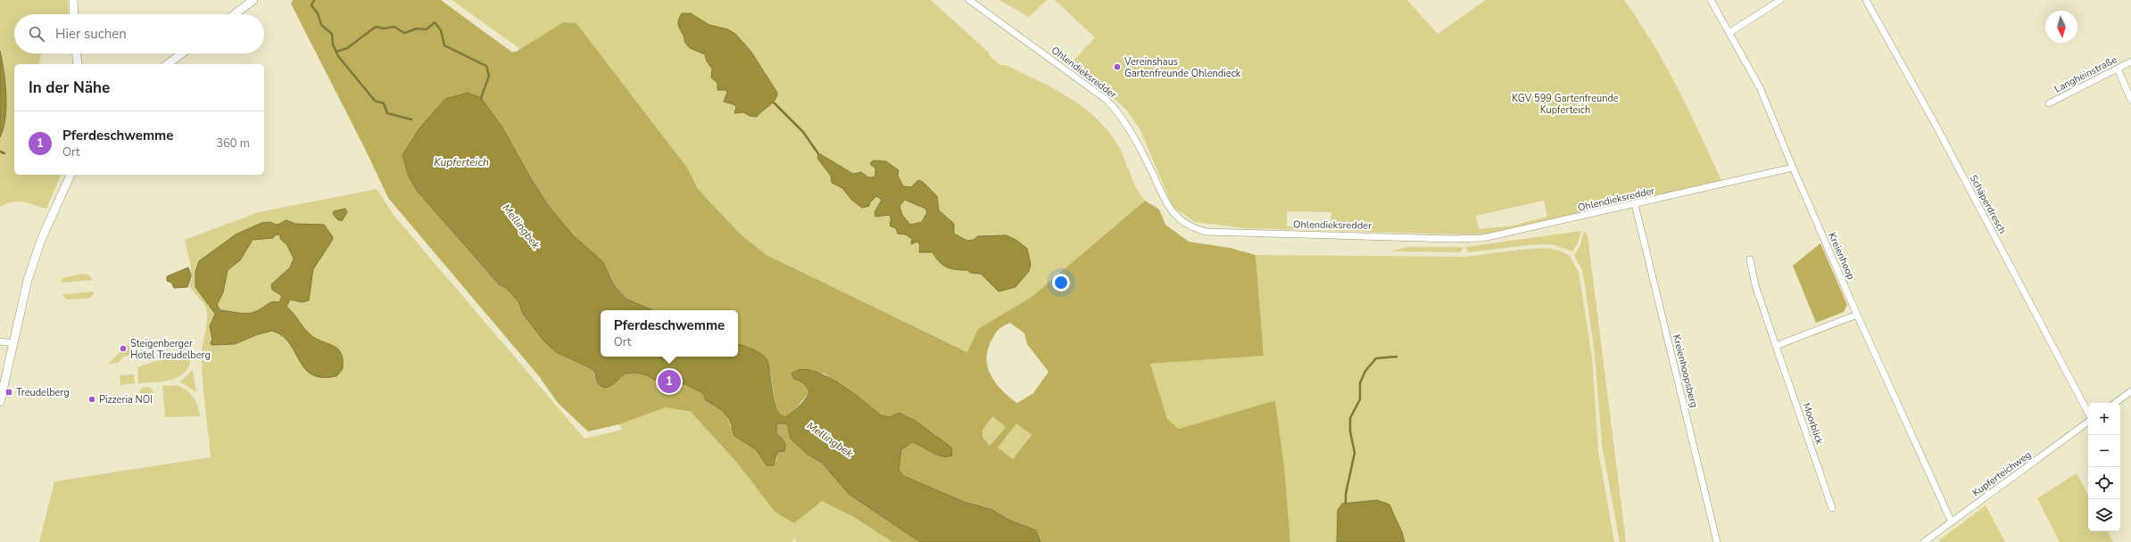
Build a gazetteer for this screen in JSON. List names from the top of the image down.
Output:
{
  "streets": {
    "street": [
      "Ohlendieksredder",
      "Langheinstraße",
      "Schäperdresch",
      "Kreienhoop",
      "Kreienhoopsberg",
      "Moorblick",
      "Kupferteichweg"
    ]
  },
  "crossings": [
    ["Ohlendieksredder", "Kreienhoop"],
    ["Ohlendieksredder", "Kreienhoopsberg"],
    ["Kreienhoop", "Kupferteichweg"]
  ],
  "water": ["Kupferteich", "Mellingbek"],
  "parks": ["KGV 599 Gartenfreunde Kupferteich"],
  "places": {
    "other": ["Vereinshaus Gartenfreunde Ohlendieck", "Steigenberger Hotel Treudelberg", "Pizzeria NOI"],
    "transit": ["Treudelberg"]
  },
  "north": "bottom",
  "page": {
    "search": "Hier suchen",
    "heading": "In der Nähe",
    "list": [
      {
        "mark": "1",
        "name": "Pferdeschwemme",
        "note": "Ort",
        "value": "360 m"
      }
    ],
    "popup": ["Pferdeschwemme", "Ort"],
    "pins": "1",
    "map_buttons": ["+", "−"]
  }
}
